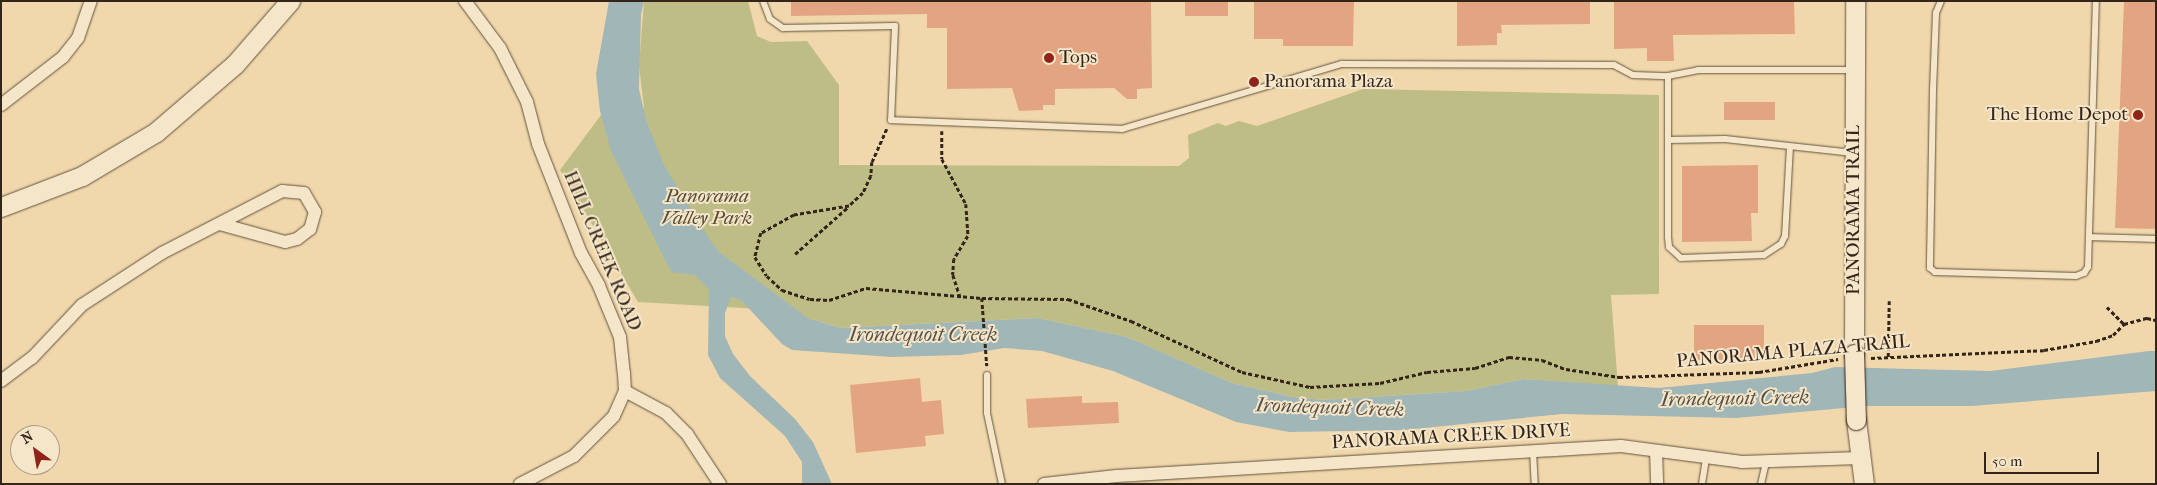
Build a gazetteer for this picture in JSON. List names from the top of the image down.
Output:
{
  "streets": {
    "main road": ["PANORAMA TRAIL"],
    "street": ["HILL CREEK ROAD", "PANORAMA CREEK DRIVE"],
    "path": ["PANORAMA PLAZA TRAIL"]
  },
  "crossings": [
    ["PANORAMA TRAIL", "PANORAMA PLAZA TRAIL"],
    ["PANORAMA TRAIL", "PANORAMA CREEK DRIVE"]
  ],
  "water": ["Irondequoit Creek"],
  "parks": ["Panorama Valley Park"],
  "places": ["Tops", "Panorama Plaza", "The Home Depot"],
  "scale_bar": "50 m",
  "north": "top left"
}
